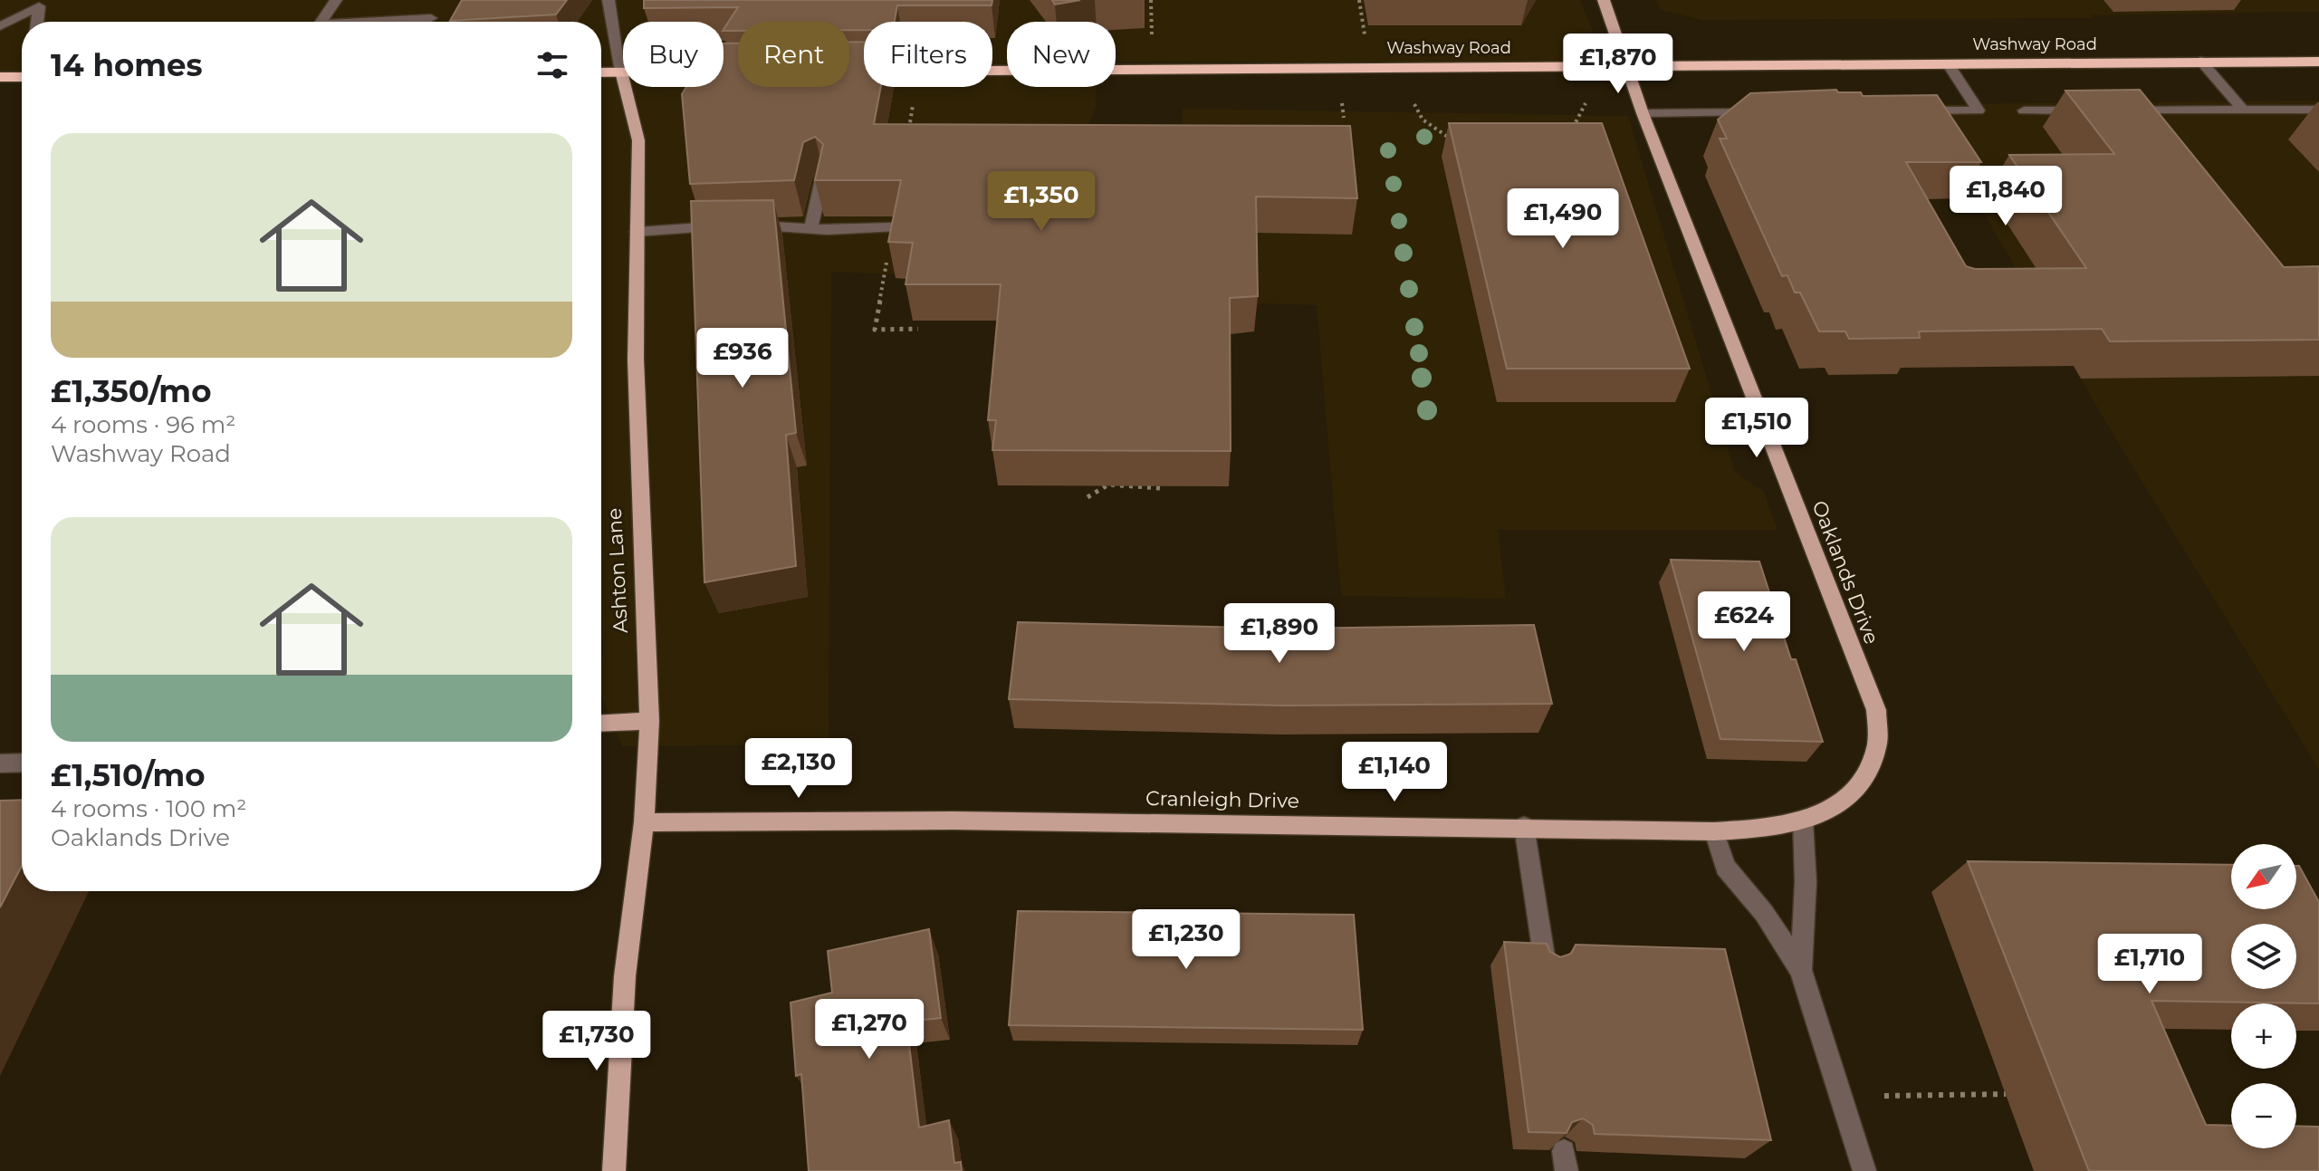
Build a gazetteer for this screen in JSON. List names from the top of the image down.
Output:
{
  "streets": {
    "highway": ["Washway Road"],
    "main road": ["Ashton Lane", "Oaklands Drive", "Cranleigh Drive"]
  },
  "crossings": [
    ["Washway Road", "Oaklands Drive"],
    ["Ashton Lane", "Cranleigh Drive"],
    ["Oaklands Drive", "Cranleigh Drive"]
  ],
  "north": "bottom left",
  "page": {
    "chip": [
      "Buy",
      "Rent",
      "Filters",
      "New"
    ],
    "heading": "14 homes",
    "price": [
      "£1,870",
      "£1,840",
      "£1,350",
      "£1,490",
      "£936",
      "£1,510",
      "£624",
      "£1,890",
      "£2,130",
      "£1,140",
      "£1,230",
      "£1,710",
      "£1,270",
      "£1,730"
    ],
    "list": [
      {
        "name": "£1,350/mo",
        "note": "4 rooms · 96 m² · Washway Road"
      },
      {
        "name": "£1,510/mo",
        "note": "4 rooms · 100 m² · Oaklands Drive"
      }
    ],
    "map_buttons": ["+", "−"]
  }
}
